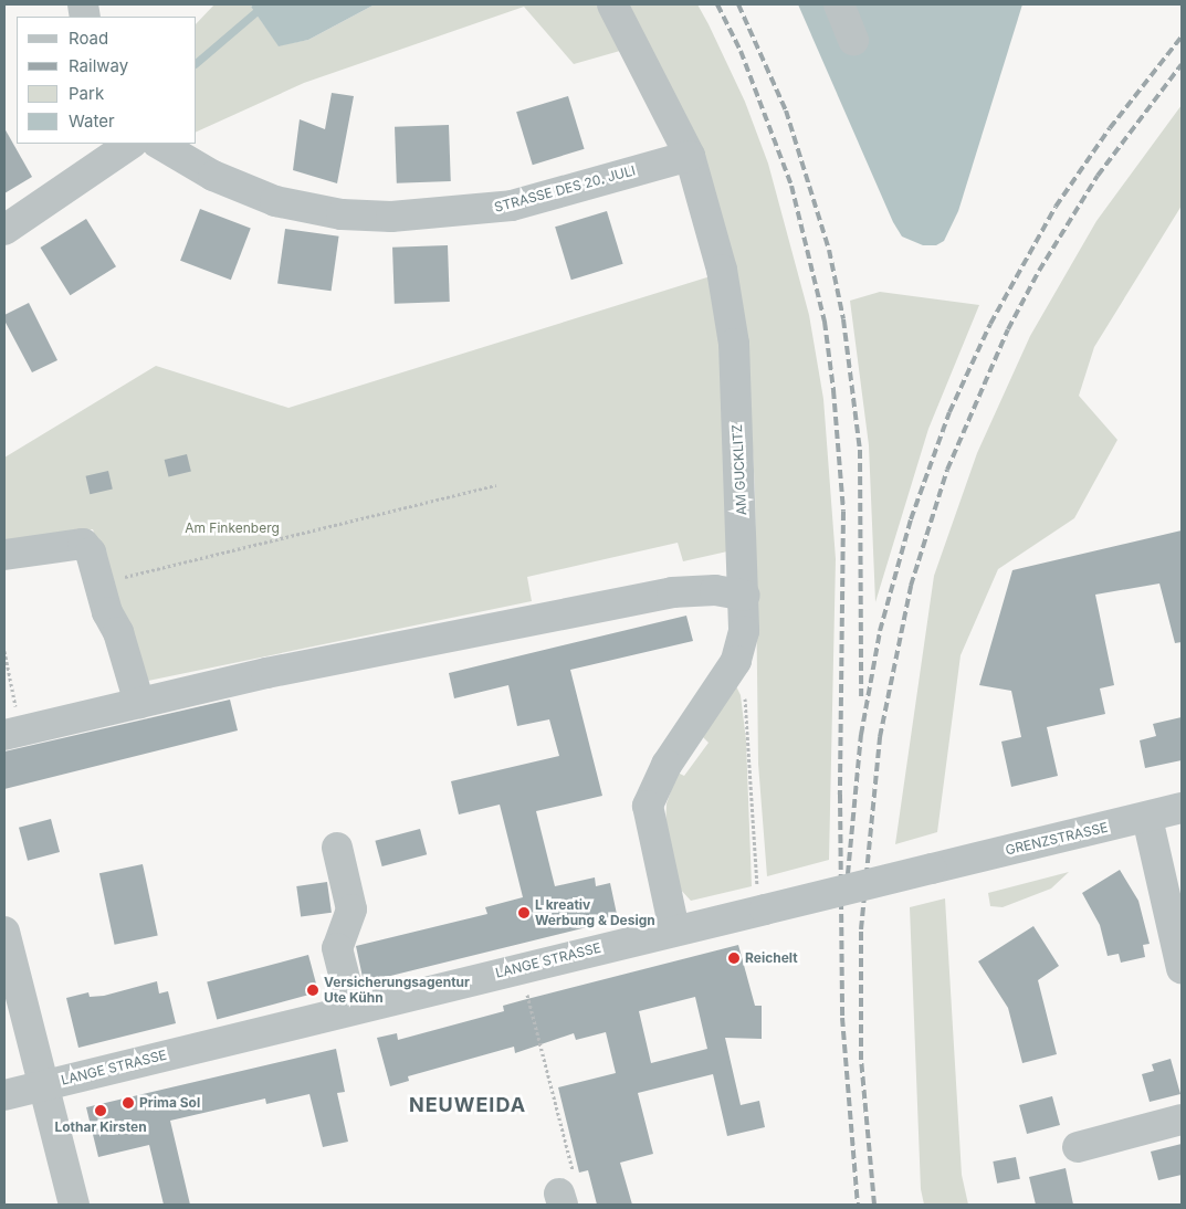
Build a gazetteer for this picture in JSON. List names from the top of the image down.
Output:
{
  "streets": {
    "street": [
      "STRASSE DES 20. JULI",
      "AM GUCKLITZ",
      "GRENZSTRASSE",
      "LANGE STRASSE"
    ]
  },
  "crossings": [
    ["STRASSE DES 20. JULI", "AM GUCKLITZ"],
    ["AM GUCKLITZ", "LANGE STRASSE"],
    ["GRENZSTRASSE", "LANGE STRASSE"]
  ],
  "districts": ["NEUWEIDA"],
  "parks": ["Am Finkenberg"],
  "places": [
    "L kreativ Werbung & Design",
    "Reichelt",
    "Versicherungsagentur Ute Kühn",
    "Prima Sol",
    "Lothar Kirsten"
  ],
  "legend": [
    "Road",
    "Railway",
    "Park",
    "Water"
  ]
}
